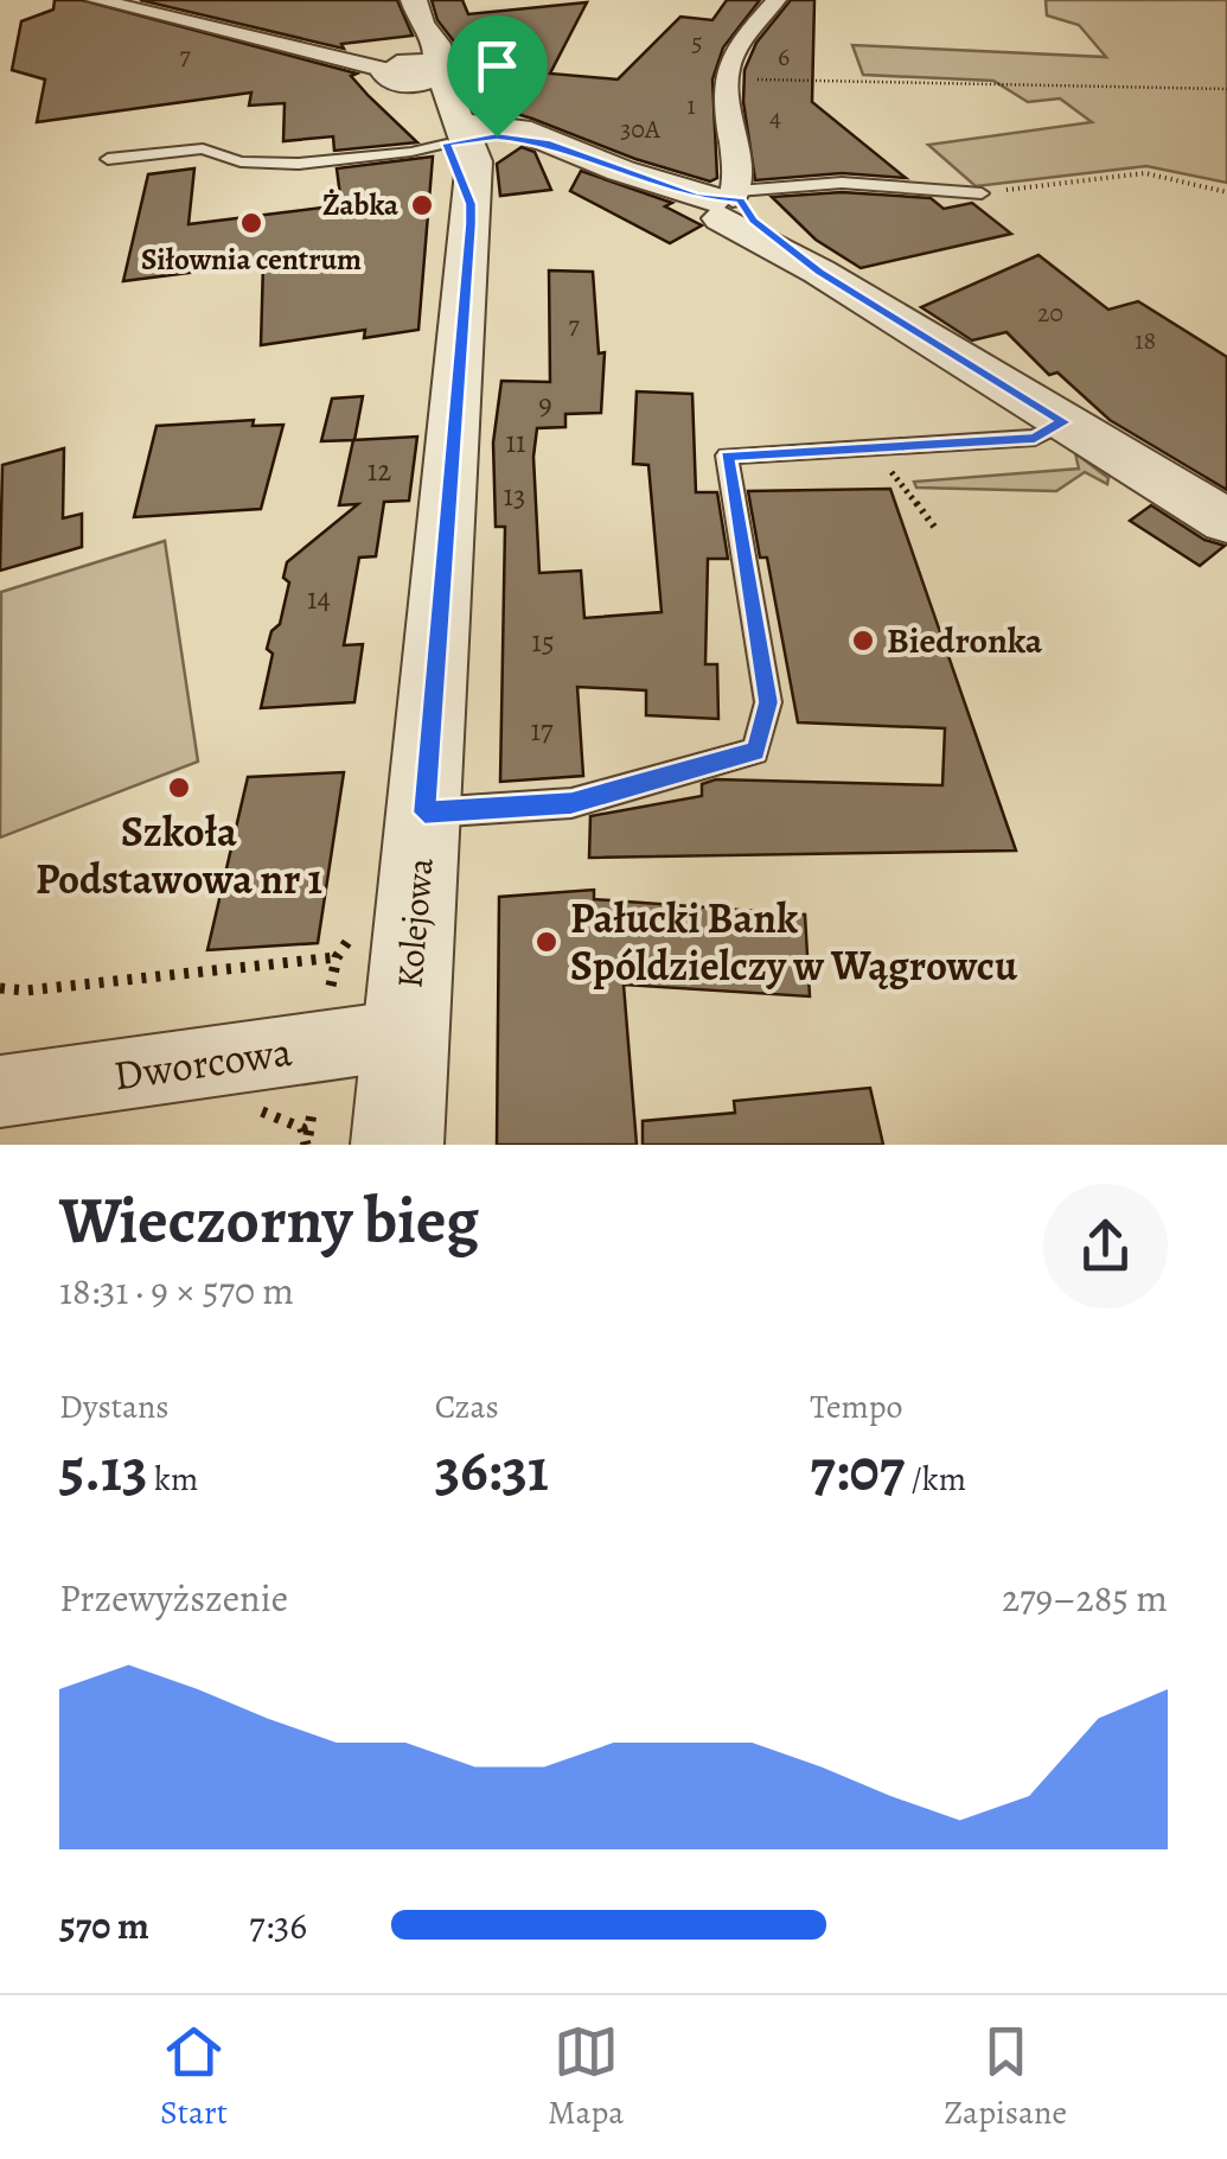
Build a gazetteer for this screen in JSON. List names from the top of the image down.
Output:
{
  "streets": {
    "street": ["Kolejowa", "Dworcowa"]
  },
  "crossings": [
    ["Kolejowa", "Dworcowa"]
  ],
  "places": [
    "Żabka",
    "Siłownia centrum",
    "Biedronka",
    "Szkoła Podstawowa nr 1",
    "Pałucki Bank Spóldzielczy w Wągrowcu"
  ],
  "house_numbers": [
    "5",
    "7",
    "6",
    "1",
    "4",
    "30A",
    "20",
    "7",
    "18",
    "9",
    "11",
    "12",
    "13",
    "14",
    "15",
    "17"
  ],
  "page": {
    "heading": ["Wieczorny bieg", "18:31 · 9 × 570 m"],
    "stats": [
      ["Dystans", "5.13 km"],
      ["Czas", "36:31"],
      ["Tempo", "7:07 /km"]
    ],
    "chart": ["Przewyższenie", "279–285 m"],
    "list": [
      {
        "name": "570 m",
        "note": "7:36"
      }
    ],
    "tabs": ["Start", "Mapa", "Zapisane"]
  }
}
